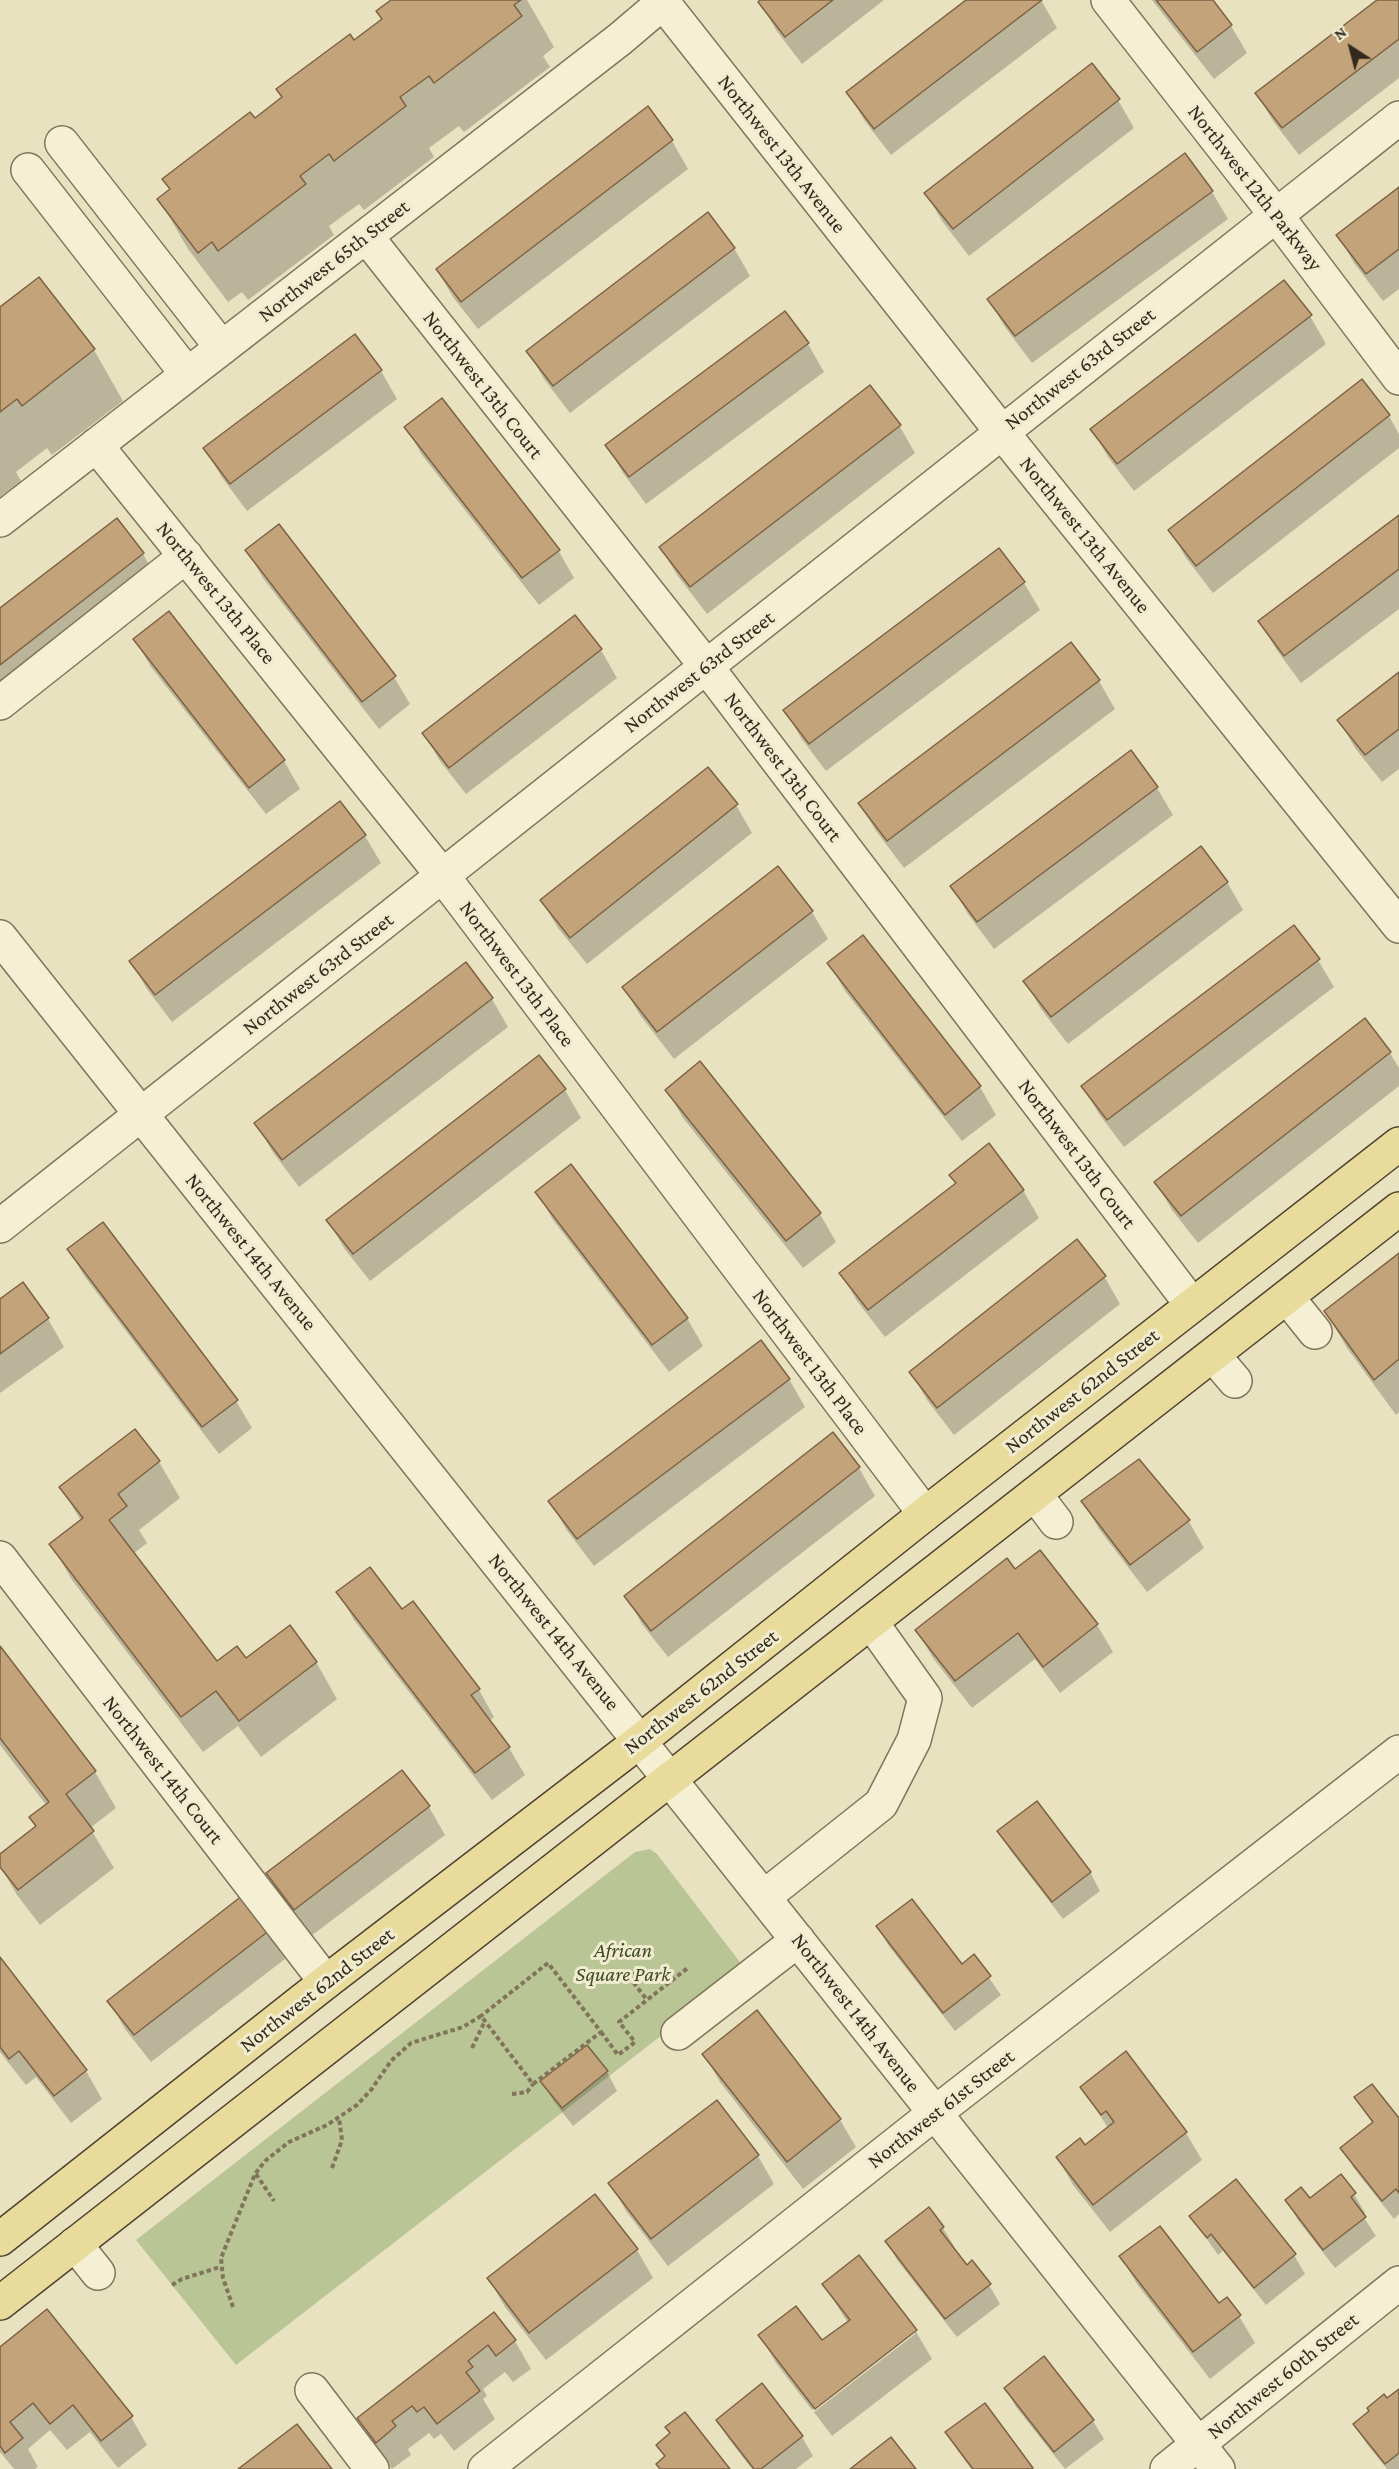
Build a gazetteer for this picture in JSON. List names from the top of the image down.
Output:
{
  "streets": {
    "main road": ["Northwest 62nd Street"],
    "street": [
      "Northwest 13th Avenue",
      "Northwest 12th Parkway",
      "Northwest 65th Street",
      "Northwest 63rd Street",
      "Northwest 13th Court",
      "Northwest 13th Place",
      "Northwest 14th Avenue",
      "Northwest 14th Court",
      "Northwest 61st Street",
      "Northwest 60th Street"
    ]
  },
  "crossings": [
    ["Northwest 13th Avenue", "Northwest 65th Street"],
    ["Northwest 13th Avenue", "Northwest 63rd Street"],
    ["Northwest 12th Parkway", "Northwest 63rd Street"],
    ["Northwest 65th Street", "Northwest 13th Court"],
    ["Northwest 65th Street", "Northwest 13th Place"],
    ["Northwest 63rd Street", "Northwest 13th Court"],
    ["Northwest 63rd Street", "Northwest 13th Place"],
    ["Northwest 63rd Street", "Northwest 14th Avenue"],
    ["Northwest 13th Court", "Northwest 62nd Street"],
    ["Northwest 13th Place", "Northwest 62nd Street"],
    ["Northwest 14th Avenue", "Northwest 62nd Street"],
    ["Northwest 14th Avenue", "Northwest 61st Street"],
    ["Northwest 14th Avenue", "Northwest 60th Street"],
    ["Northwest 62nd Street", "Northwest 14th Court"]
  ],
  "parks": ["African Square Park"],
  "north": "top left"
}
